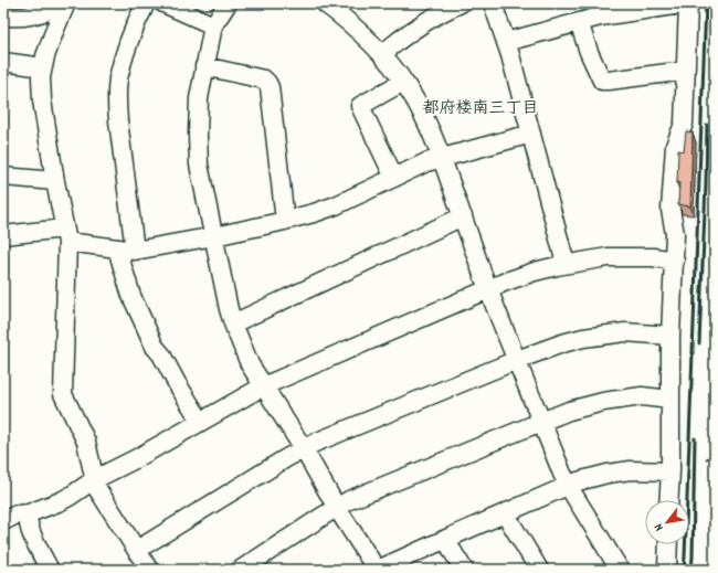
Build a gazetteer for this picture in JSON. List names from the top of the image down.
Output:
{
  "districts": ["都府楼南三丁目"],
  "north": "bottom left"
}
